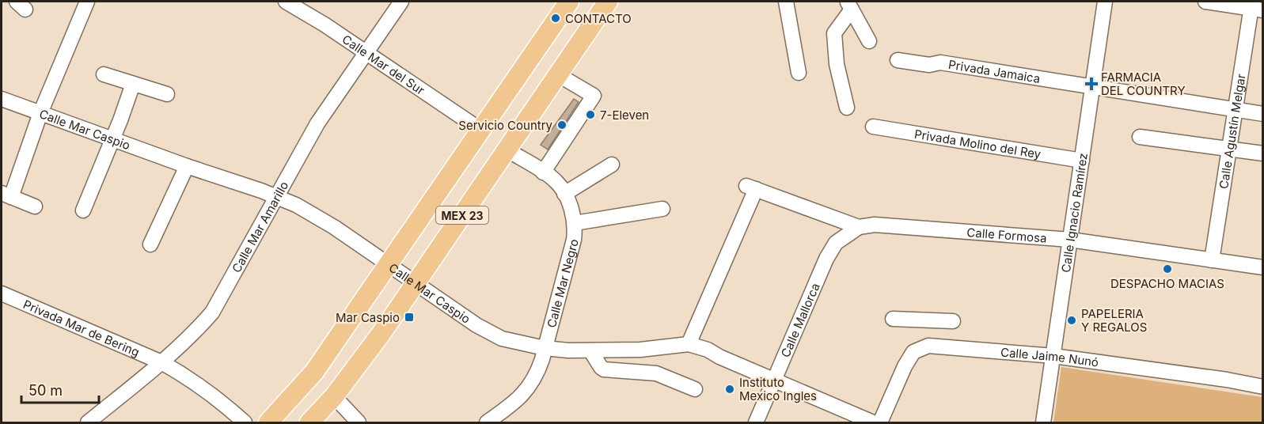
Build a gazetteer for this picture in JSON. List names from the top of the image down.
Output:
{
  "streets": {
    "main road": ["MEX 23"],
    "street": [
      "Calle Mar del Sur",
      "Privada Jamaica",
      "Calle Mar Caspio",
      "Calle Agustín Melgar",
      "Privada Molino del Rey",
      "Calle Ignacio Ramírez",
      "Calle Mar Amarillo",
      "Calle Formosa",
      "Calle Mar Negro",
      "Calle Mallorca",
      "Privada Mar de Bering",
      "Calle Jaime Nunó"
    ]
  },
  "crossings": [
    ["Calle Mar del Sur", "MEX 23"],
    ["Calle Mar del Sur", "Calle Mar Amarillo"],
    ["Privada Jamaica", "Calle Agustín Melgar"],
    ["Privada Jamaica", "Calle Ignacio Ramírez"],
    ["Calle Mar Caspio", "MEX 23"],
    ["Calle Mar Caspio", "Calle Mar Amarillo"],
    ["Calle Mar Caspio", "Calle Formosa"],
    ["Calle Mar Caspio", "Calle Mar Negro"],
    ["Calle Mar Caspio", "Calle Mallorca"],
    ["Calle Agustín Melgar", "Calle Formosa"],
    ["Privada Molino del Rey", "Calle Ignacio Ramírez"],
    ["Calle Ignacio Ramírez", "Calle Formosa"],
    ["Calle Ignacio Ramírez", "Calle Jaime Nunó"],
    ["MEX 23", "Calle Mar Negro"],
    ["Calle Mar Amarillo", "Privada Mar de Bering"],
    ["Calle Formosa", "Calle Mallorca"]
  ],
  "places": {
    "other": [
      "CONTACTO",
      "7-Eleven",
      "Servicio Country",
      "DESPACHO MACIAS",
      "PAPELERIA Y REGALOS",
      "Instituto Mexico Ingles"
    ],
    "health": ["FARMACIA DEL COUNTRY"],
    "transit": ["Mar Caspio"]
  },
  "scale_bar": "50 m"
}
